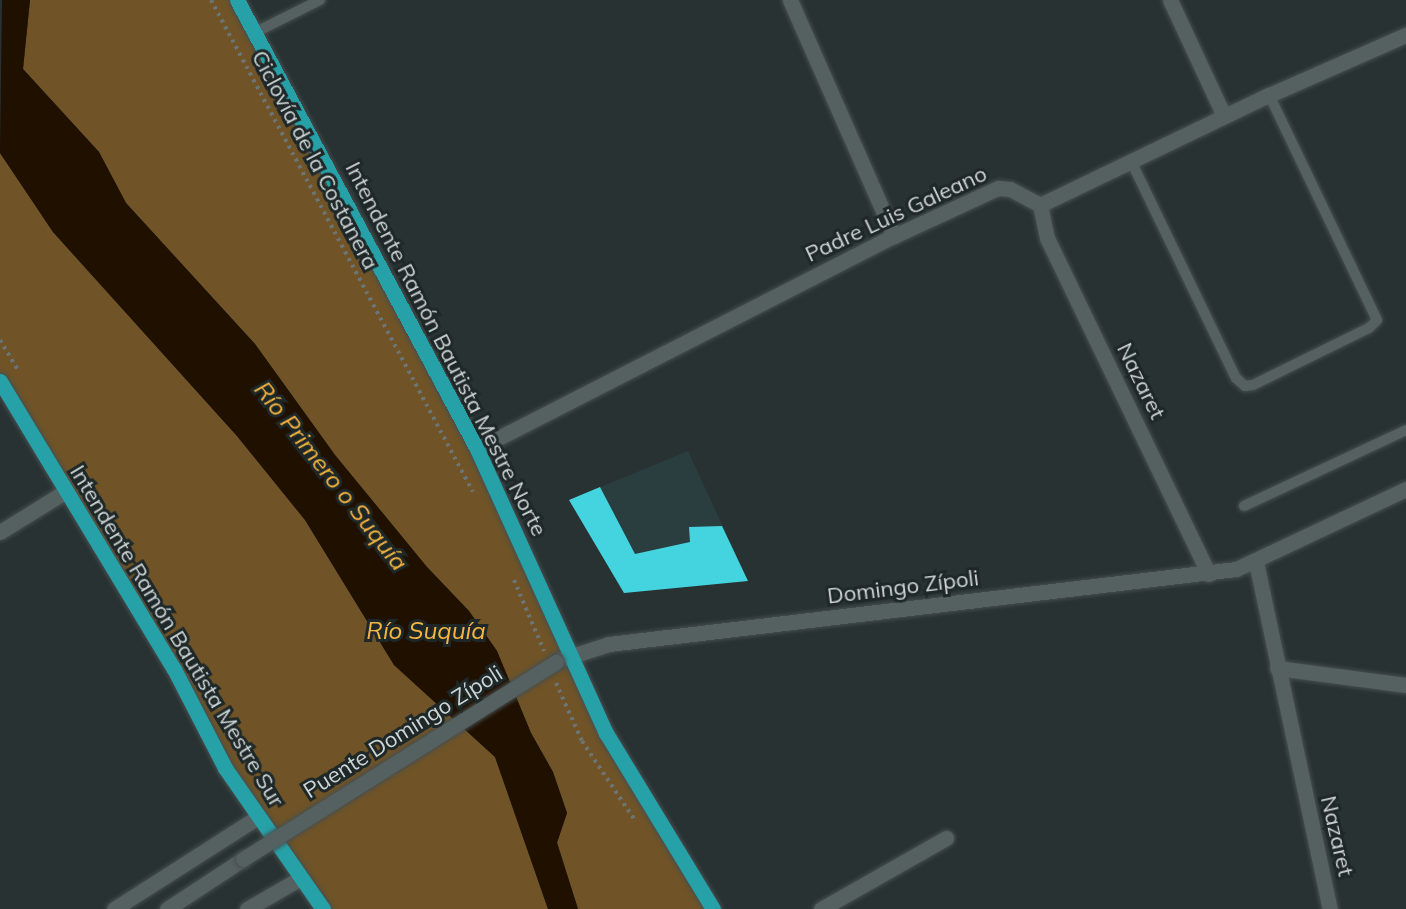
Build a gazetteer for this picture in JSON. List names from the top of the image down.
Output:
{
  "streets": {
    "main road": ["Intendente Ramón Bautista Mestre Norte", "Intendente Ramón Bautista Mestre Sur"],
    "street": [
      "Padre Luis Galeano",
      "Nazaret",
      "Domingo Zípoli",
      "Puente Domingo Zípoli"
    ],
    "path": ["Ciclovía de la Costanera"]
  },
  "crossings": [
    ["Padre Luis Galeano", "Intendente Ramón Bautista Mestre Norte"],
    ["Padre Luis Galeano", "Nazaret"],
    ["Intendente Ramón Bautista Mestre Norte", "Domingo Zípoli"],
    ["Nazaret", "Domingo Zípoli"],
    ["Domingo Zípoli", "Puente Domingo Zípoli"]
  ],
  "water": ["Río Primero o Suquía", "Río Suquía"]
}
